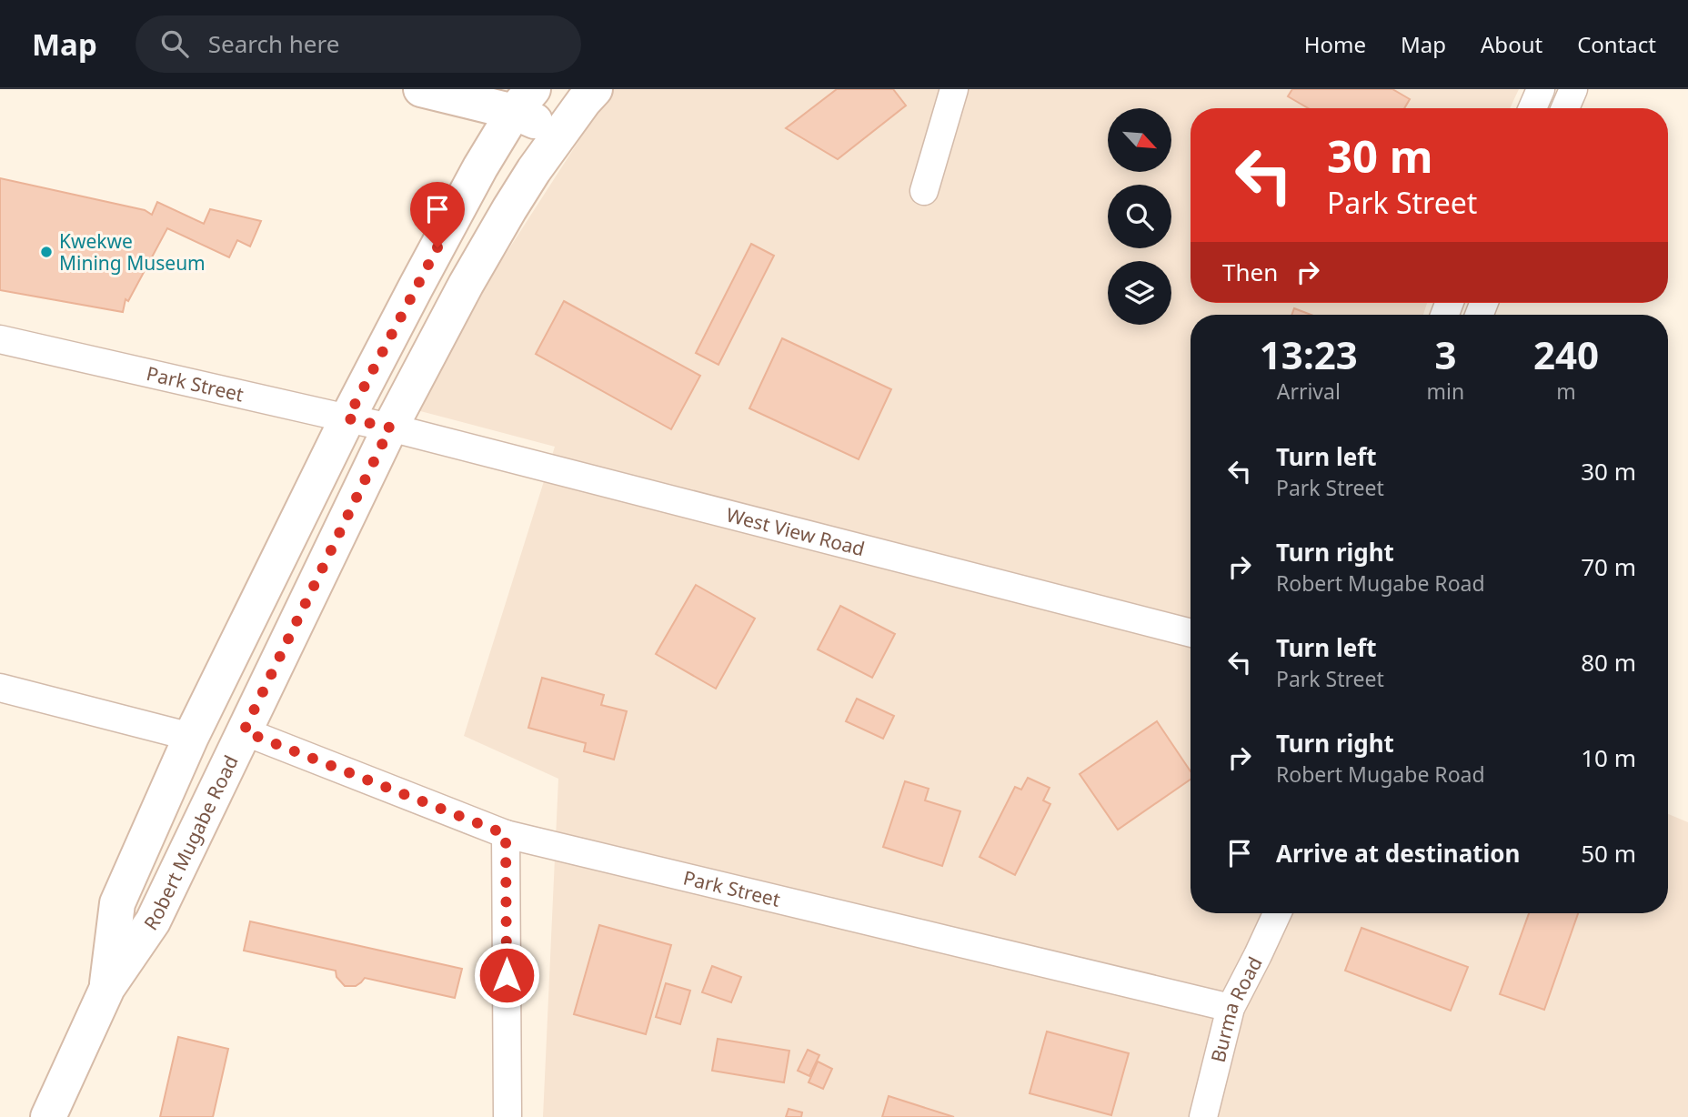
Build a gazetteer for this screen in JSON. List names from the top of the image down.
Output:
{
  "streets": {
    "main road": ["Robert Mugabe Road"],
    "street": ["Park Street", "West View Road", "Burma Road"]
  },
  "crossings": [
    ["Park Street", "West View Road"],
    ["Park Street", "Robert Mugabe Road"],
    ["Park Street", "Burma Road"],
    ["West View Road", "Robert Mugabe Road"]
  ],
  "places": ["Kwekwe Mining Museum"],
  "north": "bottom right",
  "page": {
    "header": "Map",
    "search": "Search here",
    "nav": [
      "Home",
      "Map",
      "About",
      "Contact"
    ],
    "turn": ["30 m", "Park Street"],
    "then": "Then",
    "eta": [
      "13:23",
      "Arrival",
      "3",
      "min",
      "240",
      "m"
    ],
    "list": [
      {
        "name": "Turn left",
        "note": "Park Street",
        "value": "30 m"
      },
      {
        "name": "Turn right",
        "note": "Robert Mugabe Road",
        "value": "70 m"
      },
      {
        "name": "Turn left",
        "note": "Park Street",
        "value": "80 m"
      },
      {
        "name": "Turn right",
        "note": "Robert Mugabe Road",
        "value": "10 m"
      },
      {
        "name": "Arrive at destination",
        "value": "50 m"
      }
    ]
  }
}
